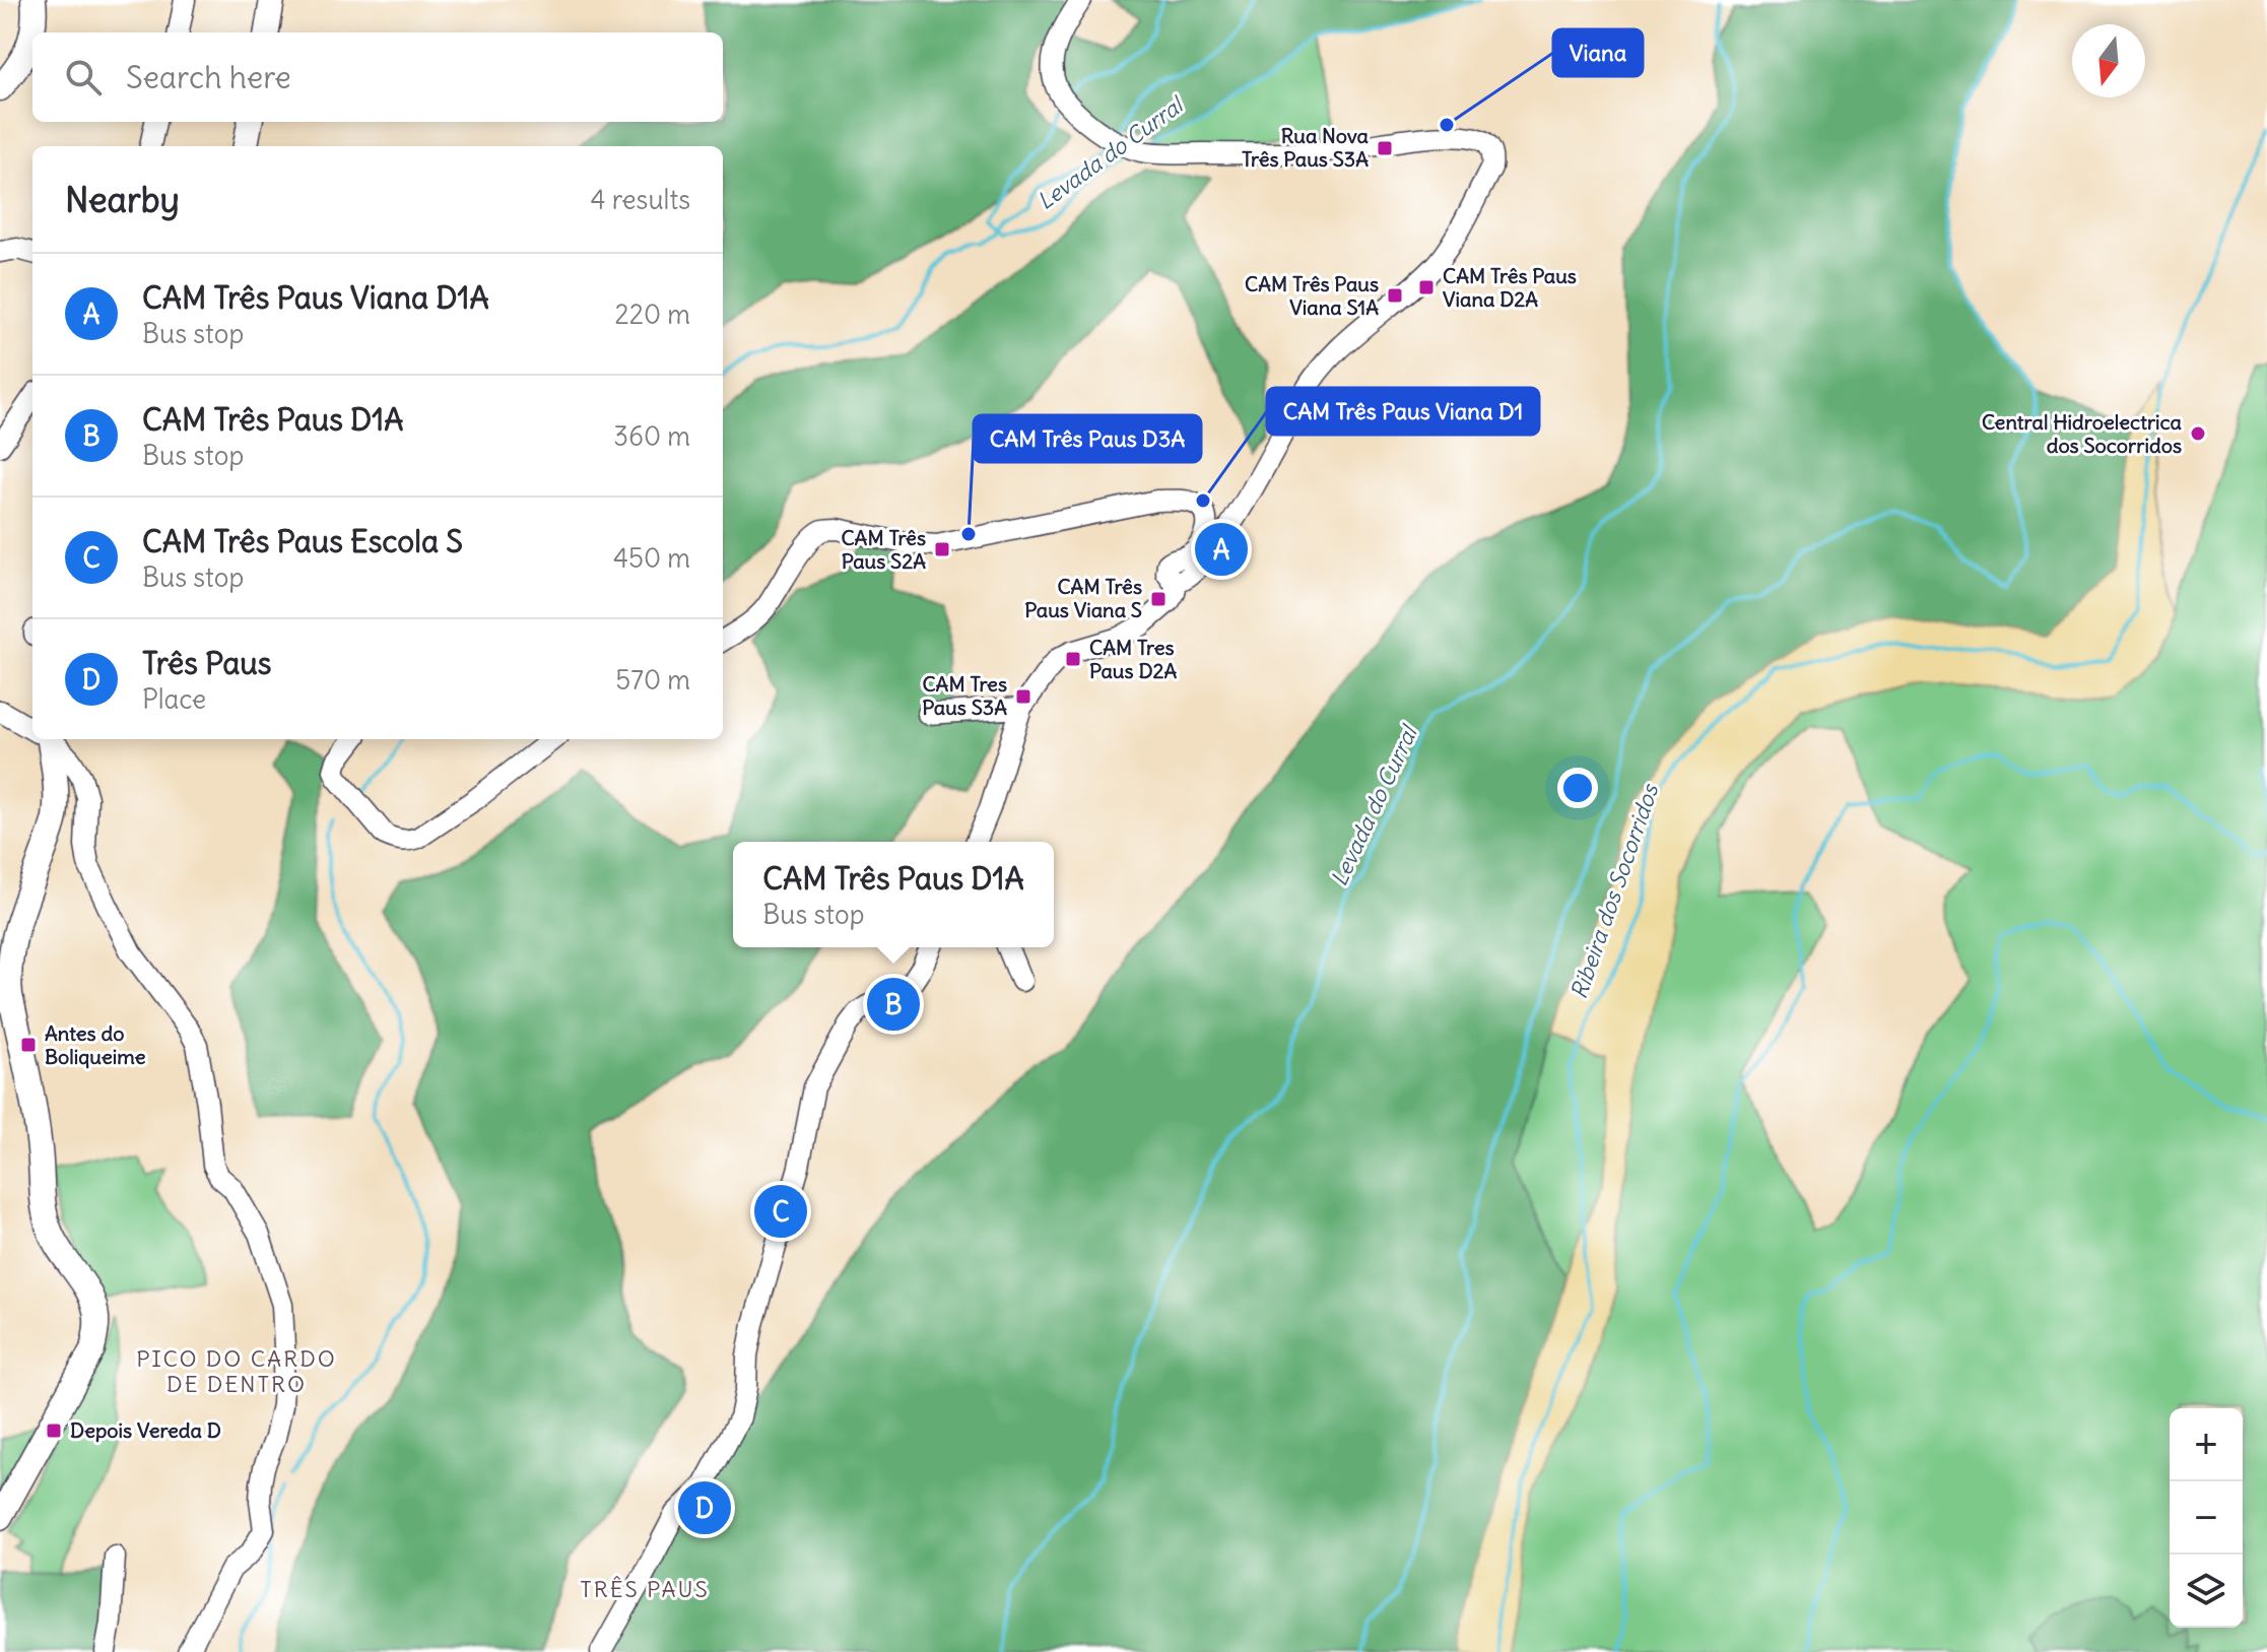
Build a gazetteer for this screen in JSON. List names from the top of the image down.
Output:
{
  "districts": ["PICO DO CARDO DE DENTRO", "TRÊS PAUS"],
  "water": ["Levada do Curral", "Ribeira dos Socorridos"],
  "places": {
    "other": [
      "Viana",
      "Central Hidroelectrica dos Socorridos",
      "CAM Três Paus Viana D1",
      "CAM Três Paus D3A"
    ],
    "transit": [
      "Rua Nova Três Paus S3A",
      "CAM Três Paus Viana D2A",
      "CAM Três Paus Viana S1A",
      "CAM Três Paus S2A",
      "CAM Três Paus Viana S",
      "CAM Tres Paus D2A",
      "CAM Tres Paus S3A",
      "Antes do Boliqueime",
      "Depois Vereda D"
    ]
  },
  "north": "bottom",
  "page": {
    "search": "Search here",
    "heading": ["Nearby", "4 results"],
    "list": [
      {
        "mark": "A",
        "name": "CAM Três Paus Viana D1A",
        "note": "Bus stop",
        "value": "220 m"
      },
      {
        "mark": "B",
        "name": "CAM Três Paus D1A",
        "note": "Bus stop",
        "value": "360 m"
      },
      {
        "mark": "C",
        "name": "CAM Três Paus Escola S",
        "note": "Bus stop",
        "value": "450 m"
      },
      {
        "mark": "D",
        "name": "Três Paus",
        "note": "Place",
        "value": "570 m"
      }
    ],
    "pins": [
      "A",
      "B",
      "C",
      "D"
    ],
    "popup": ["CAM Três Paus D1A", "Bus stop"],
    "map_buttons": ["+", "−"]
  }
}
